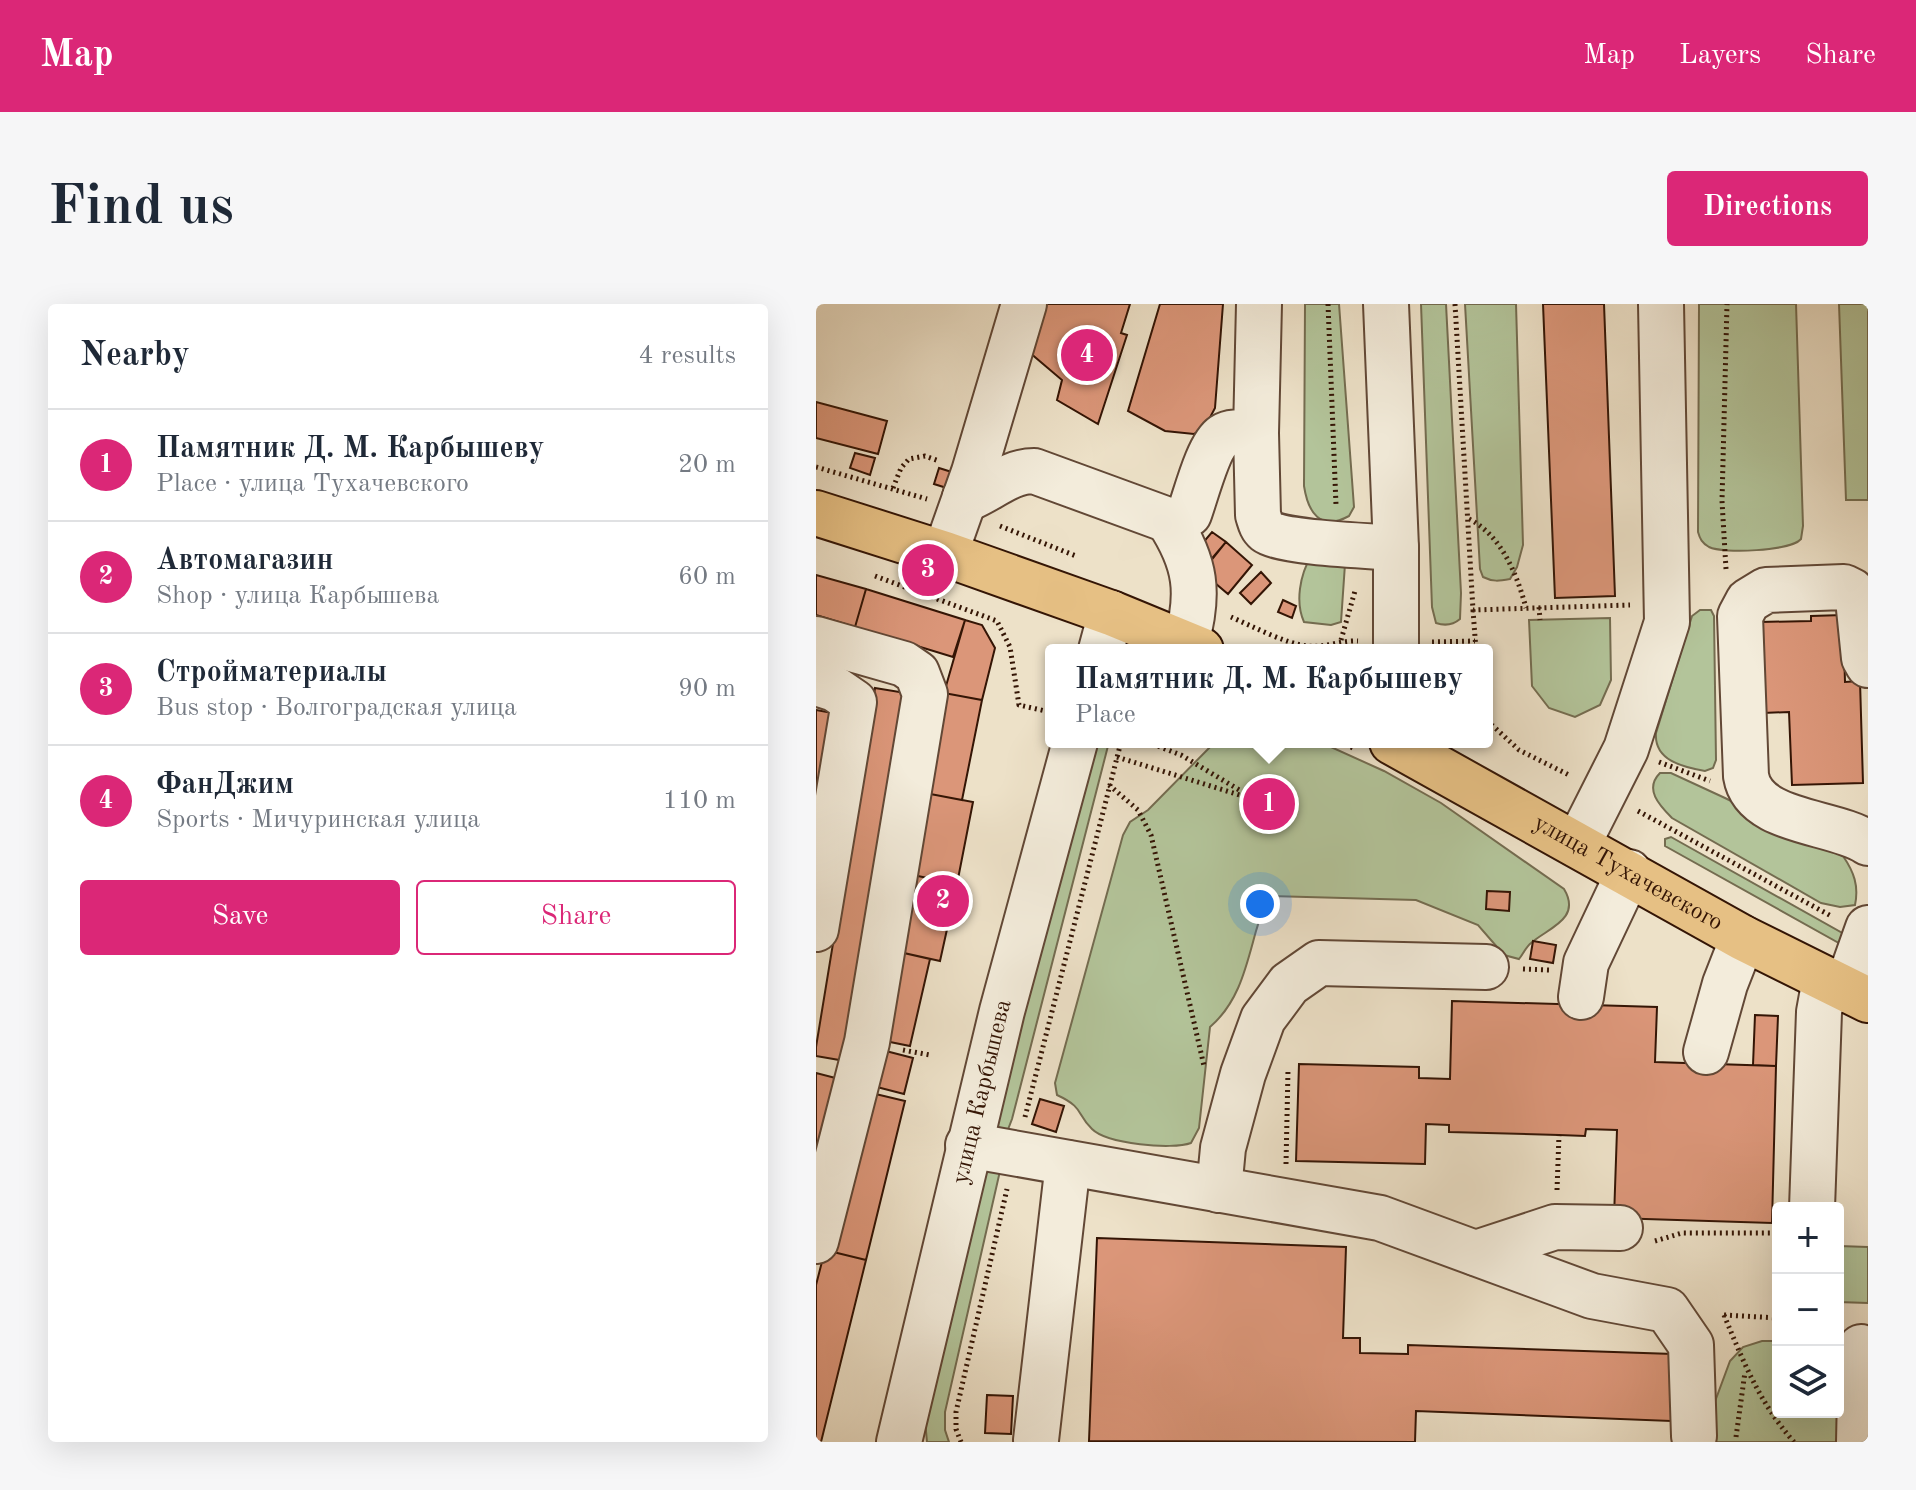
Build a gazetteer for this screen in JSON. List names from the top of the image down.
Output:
{
  "streets": {
    "main road": ["улица Тухачевского"],
    "street": ["улица Карбышева"]
  },
  "page": {
    "header": "Map",
    "nav": ["Map", "Layers", "Share"],
    "buttons": [
      "Directions",
      ["Save", "Share"]
    ],
    "title": "Find us",
    "heading": ["Nearby", "4 results"],
    "pins": [
      "4",
      "3",
      "1",
      "2"
    ],
    "list": [
      {
        "mark": "1",
        "name": "Памятник Д. М. Карбышеву",
        "note": "Place · улица Тухачевского",
        "value": "20 m"
      },
      {
        "mark": "2",
        "name": "Автомагазин",
        "note": "Shop · улица Карбышева",
        "value": "60 m"
      },
      {
        "mark": "3",
        "name": "Стройматериалы",
        "note": "Bus stop · Волгоградская улица",
        "value": "90 m"
      },
      {
        "mark": "4",
        "name": "ФанДжим",
        "note": "Sports · Мичуринская улица",
        "value": "110 m"
      }
    ],
    "popup": ["Памятник Д. М. Карбышеву", "Place"],
    "map_buttons": ["+", "−"]
  }
}
